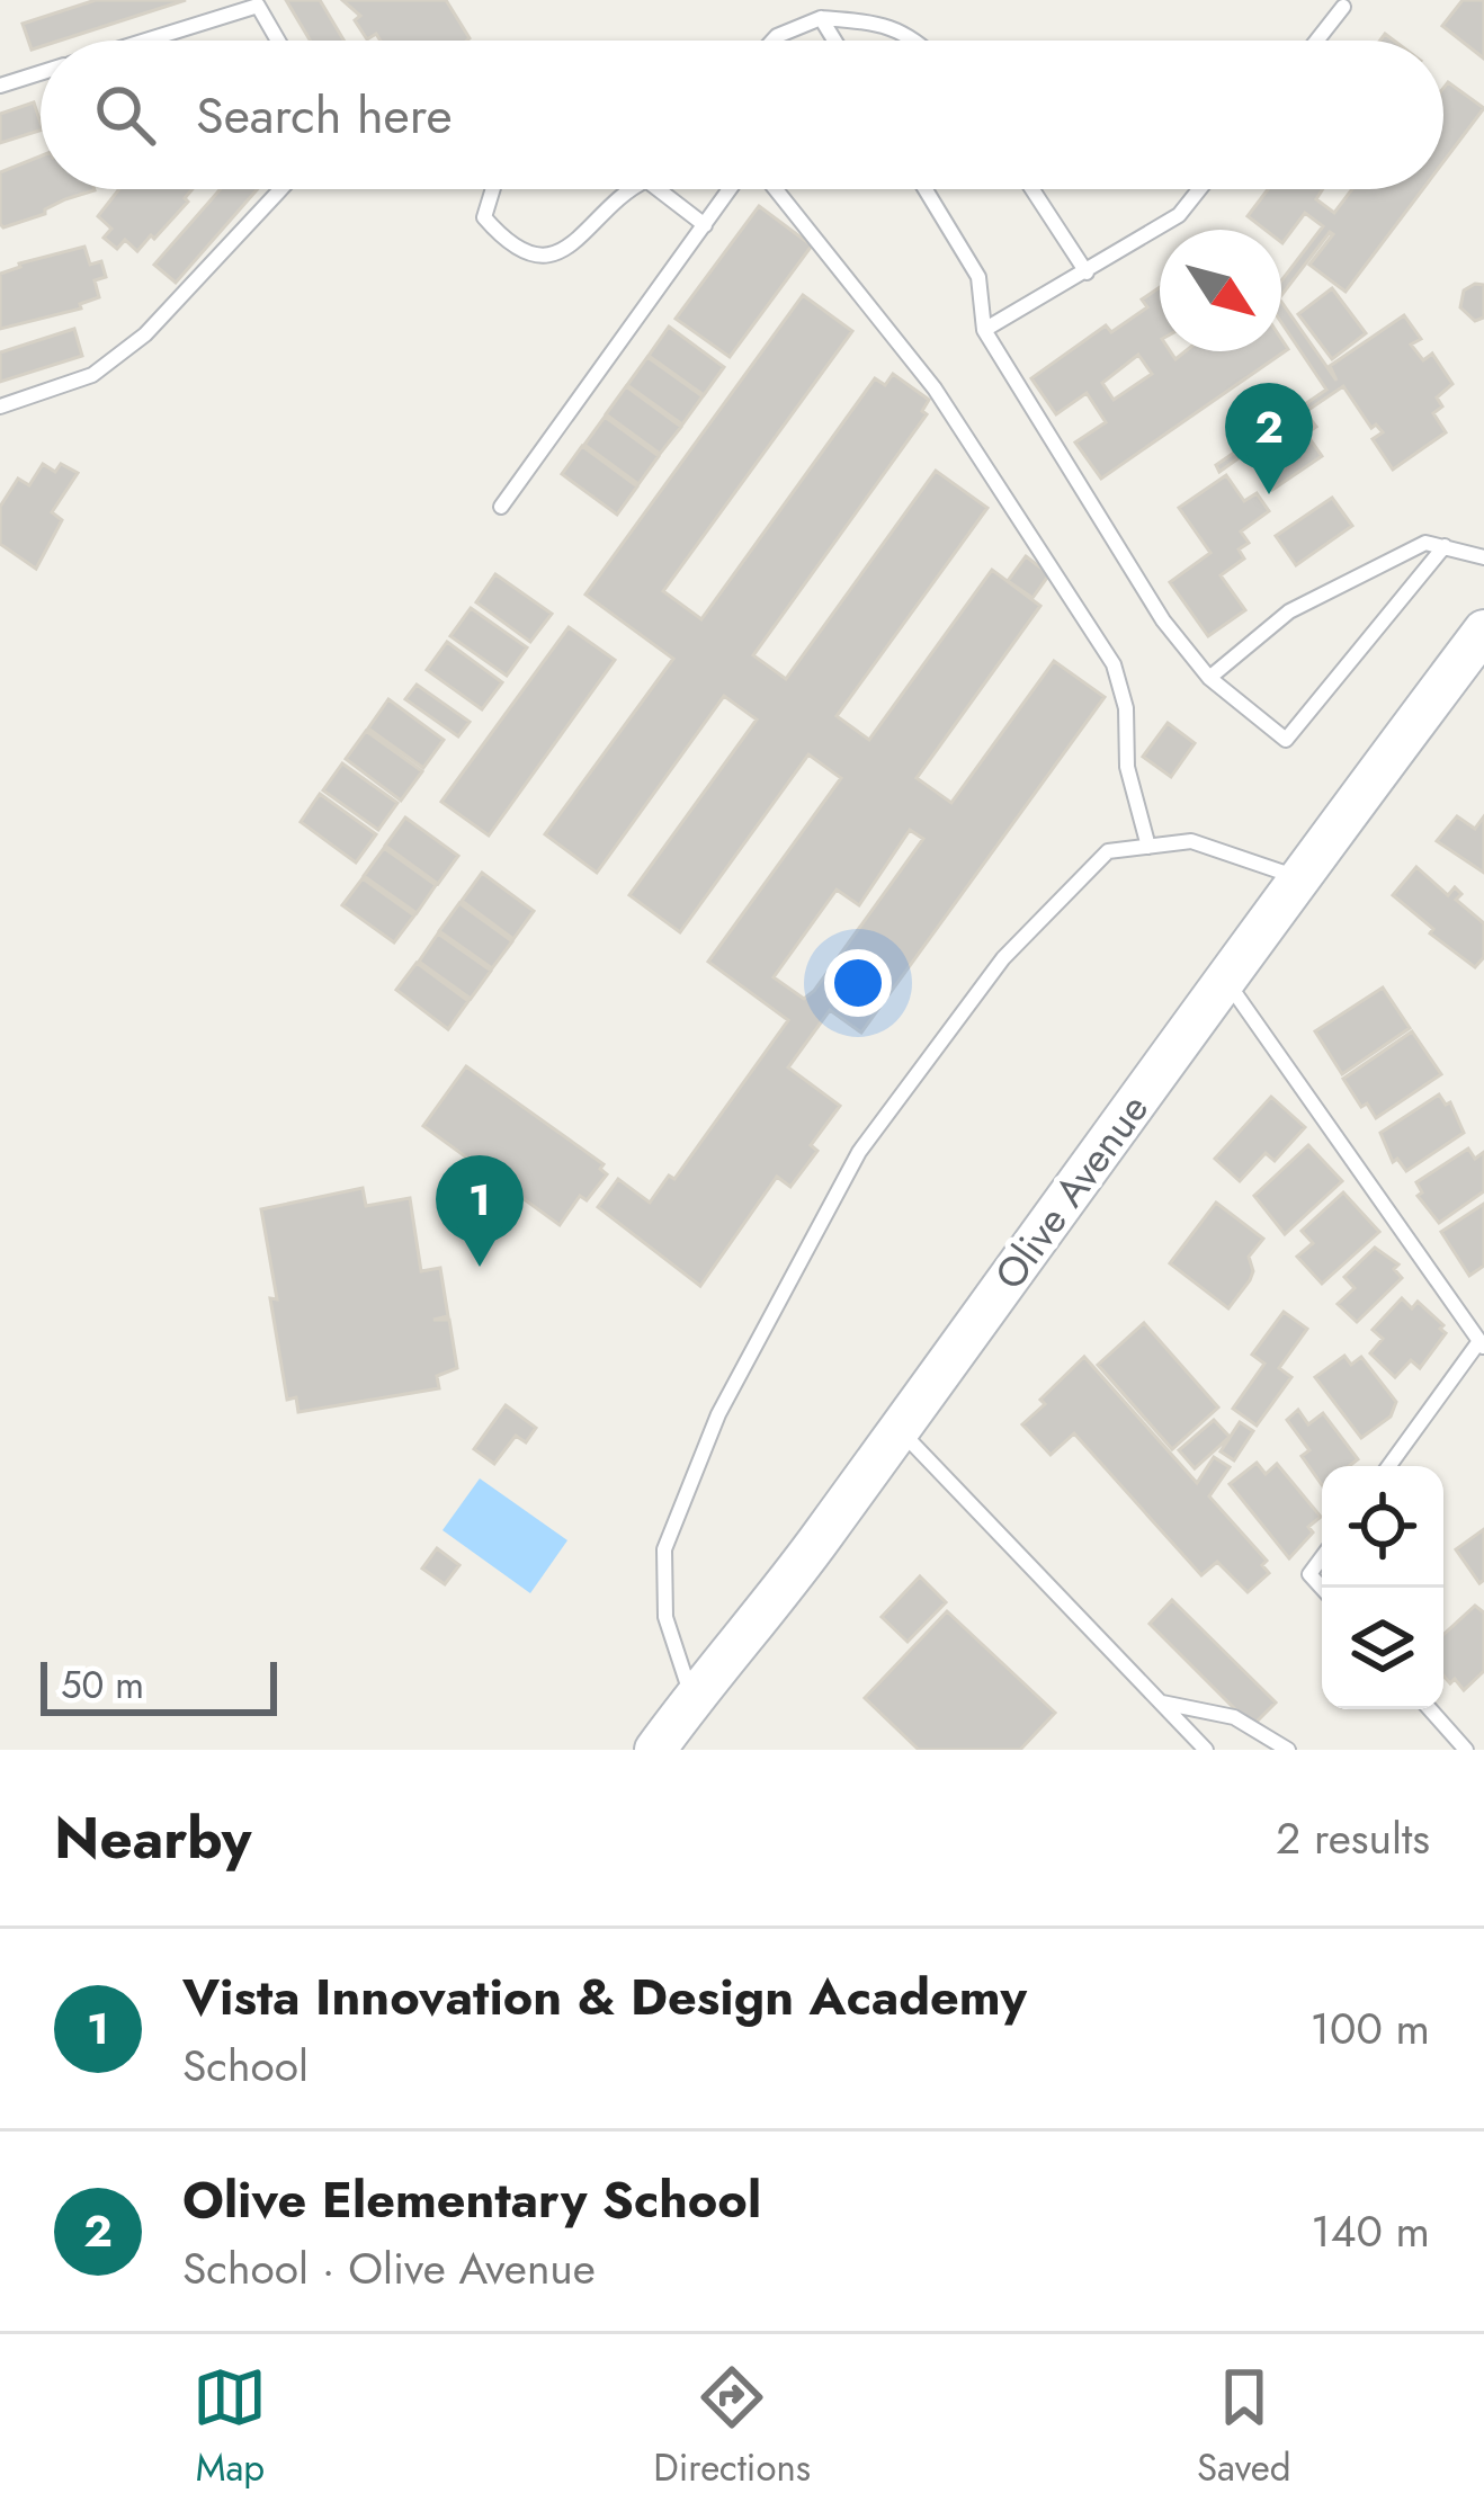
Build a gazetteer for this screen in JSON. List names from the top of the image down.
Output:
{
  "streets": {
    "main road": ["Olive Avenue"]
  },
  "scale_bar": "50 m",
  "north": "bottom right",
  "page": {
    "search": "Search here",
    "pins": ["2", "1"],
    "scale": "50 m",
    "heading": ["Nearby", "2 results"],
    "list": [
      {
        "mark": "1",
        "name": "Vista Innovation & Design Academy",
        "note": "School",
        "value": "100 m"
      },
      {
        "mark": "2",
        "name": "Olive Elementary School",
        "note": "School · Olive Avenue",
        "value": "140 m"
      }
    ],
    "nav": ["Map", "Directions", "Saved"]
  }
}
